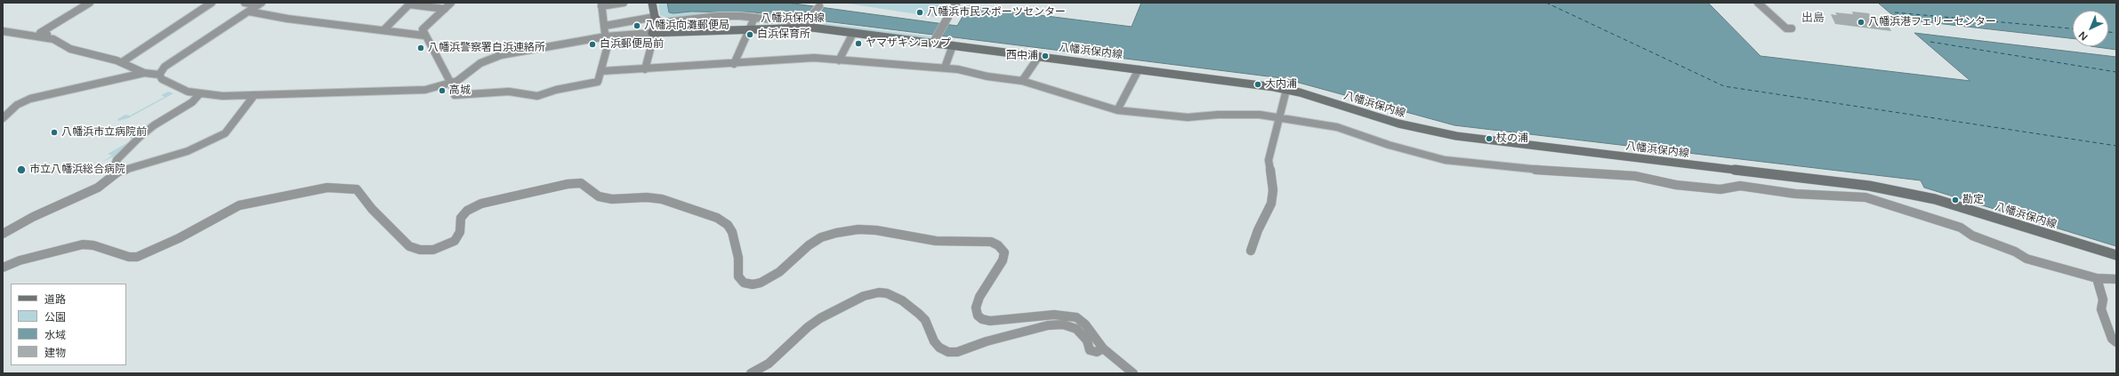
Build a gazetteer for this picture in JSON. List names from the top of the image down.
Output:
{
  "streets": {
    "main road": ["八幡浜保内線"]
  },
  "districts": ["出島"],
  "places": [
    "八幡浜市民スポーツセンター",
    "八幡浜港フェリーセンター",
    "八幡浜向灘郵便局",
    "白浜保育所",
    "ヤマザキショップ",
    "白浜郵便局前",
    "八幡浜警察署白浜連絡所",
    "西中浦",
    "大内浦",
    "高城",
    "八幡浜市立病院前",
    "杖の浦",
    "市立八幡浜総合病院",
    "勘定"
  ],
  "legend": [
    "道路",
    "公園",
    "水域",
    "建物"
  ],
  "north": "bottom left"
}
